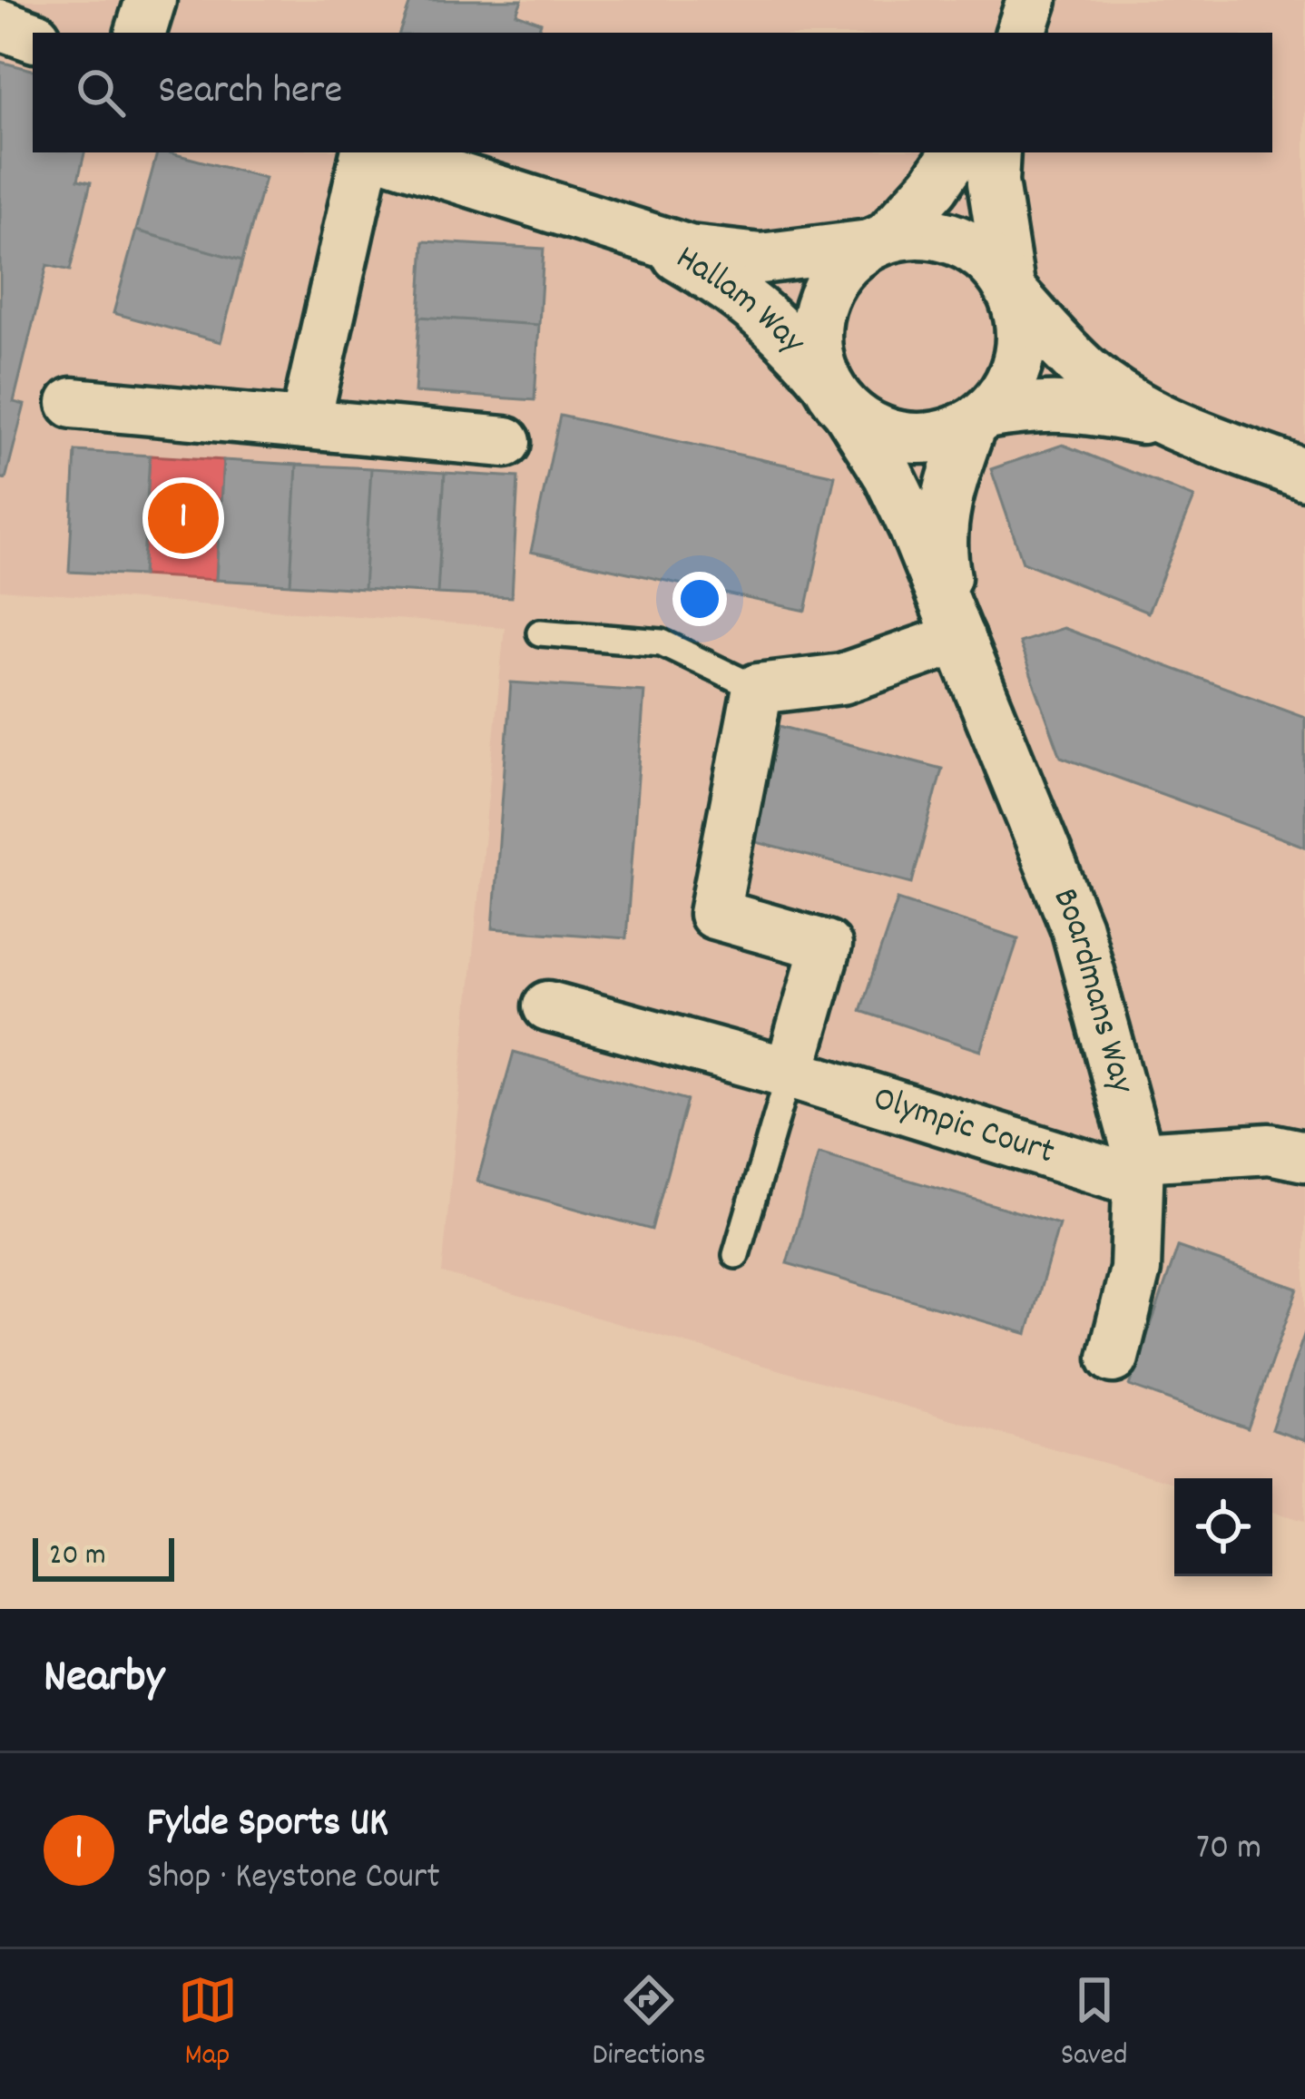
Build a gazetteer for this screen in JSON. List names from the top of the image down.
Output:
{
  "streets": {
    "street": ["Hallam Way", "Boardmans Way", "Olympic Court"]
  },
  "crossings": [
    ["Hallam Way", "Boardmans Way"],
    ["Boardmans Way", "Olympic Court"]
  ],
  "scale_bar": "20 m",
  "page": {
    "search": "Search here",
    "pins": "1",
    "scale": "20 m",
    "heading": "Nearby",
    "list": [
      {
        "mark": "1",
        "name": "Fylde Sports UK",
        "note": "Shop · Keystone Court",
        "value": "70 m"
      }
    ],
    "nav": ["Map", "Directions", "Saved"]
  }
}
